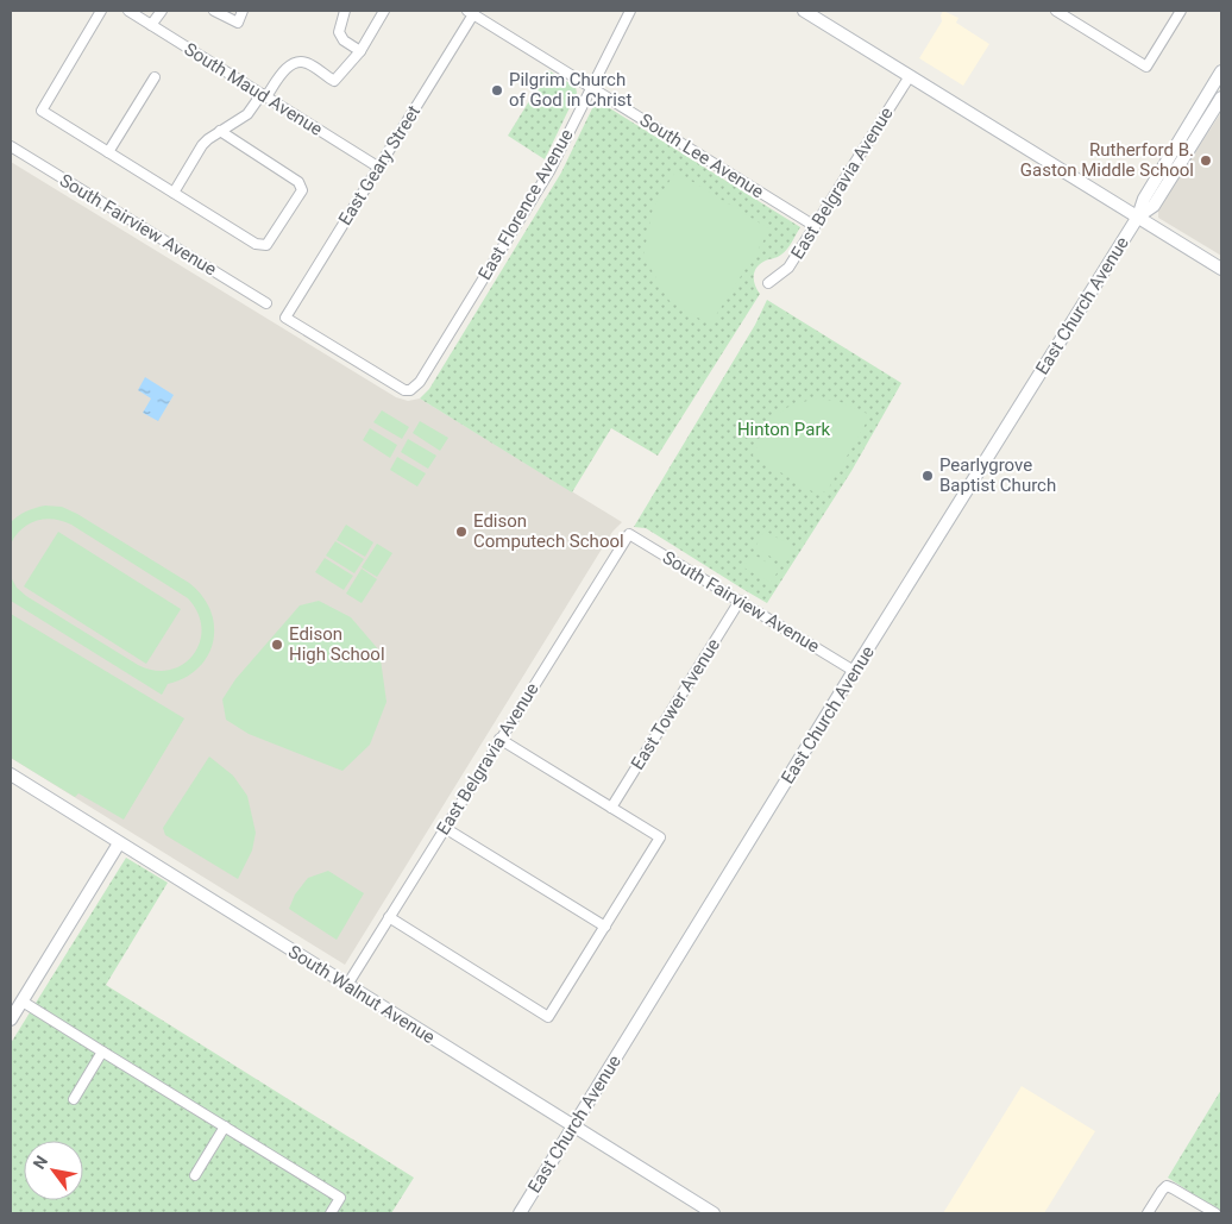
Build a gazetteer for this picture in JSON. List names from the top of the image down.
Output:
{
  "streets": {
    "street": [
      "South Maud Avenue",
      "South Lee Avenue",
      "East Geary Street",
      "East Belgravia Avenue",
      "East Florence Avenue",
      "South Fairview Avenue",
      "East Church Avenue",
      "East Tower Avenue",
      "South Walnut Avenue"
    ]
  },
  "crossings": [
    ["South Maud Avenue", "East Geary Street"],
    ["South Lee Avenue", "East Geary Street"],
    ["South Lee Avenue", "East Belgravia Avenue"],
    ["South Lee Avenue", "East Florence Avenue"],
    ["East Geary Street", "East Florence Avenue"],
    ["East Belgravia Avenue", "South Fairview Avenue"],
    ["East Belgravia Avenue", "South Walnut Avenue"],
    ["South Fairview Avenue", "East Church Avenue"],
    ["South Fairview Avenue", "East Tower Avenue"],
    ["East Church Avenue", "South Walnut Avenue"]
  ],
  "parks": ["Hinton Park"],
  "places": [
    "Pilgrim Church of God in Christ",
    "Rutherford B. Gaston Middle School",
    "Pearlygrove Baptist Church",
    "Edison Computech School",
    "Edison High School"
  ],
  "north": "top left"
}
